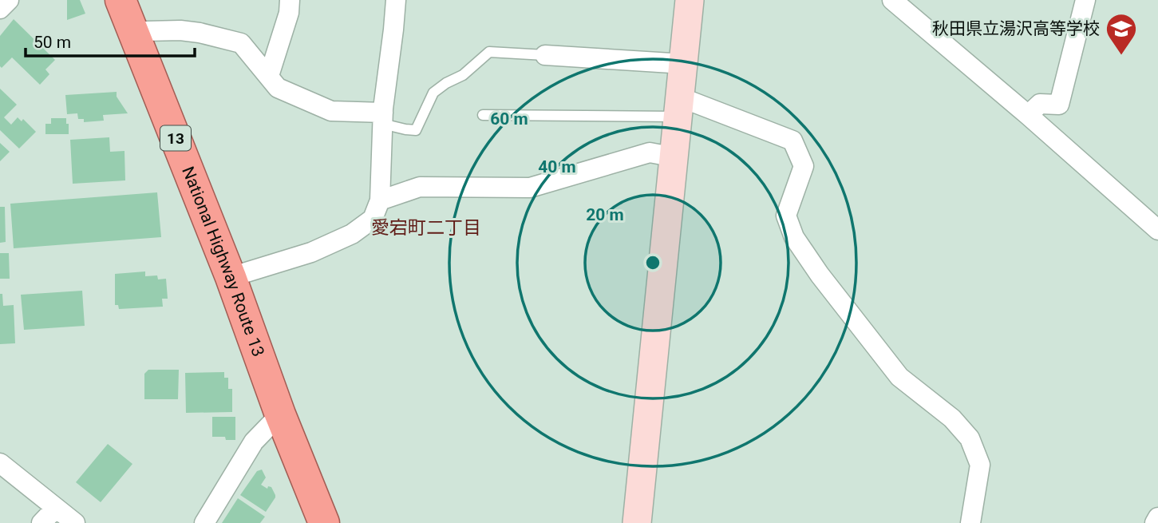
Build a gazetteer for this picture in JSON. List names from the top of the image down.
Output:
{
  "streets": {
    "highway": ["13", "National Highway Route 13"]
  },
  "districts": ["愛宕町二丁目"],
  "places": {
    "school or university": ["秋田県立湯沢高等学校"]
  },
  "scale_bar": "50 m",
  "rings": ["60 m", "40 m", "20 m"]
}
